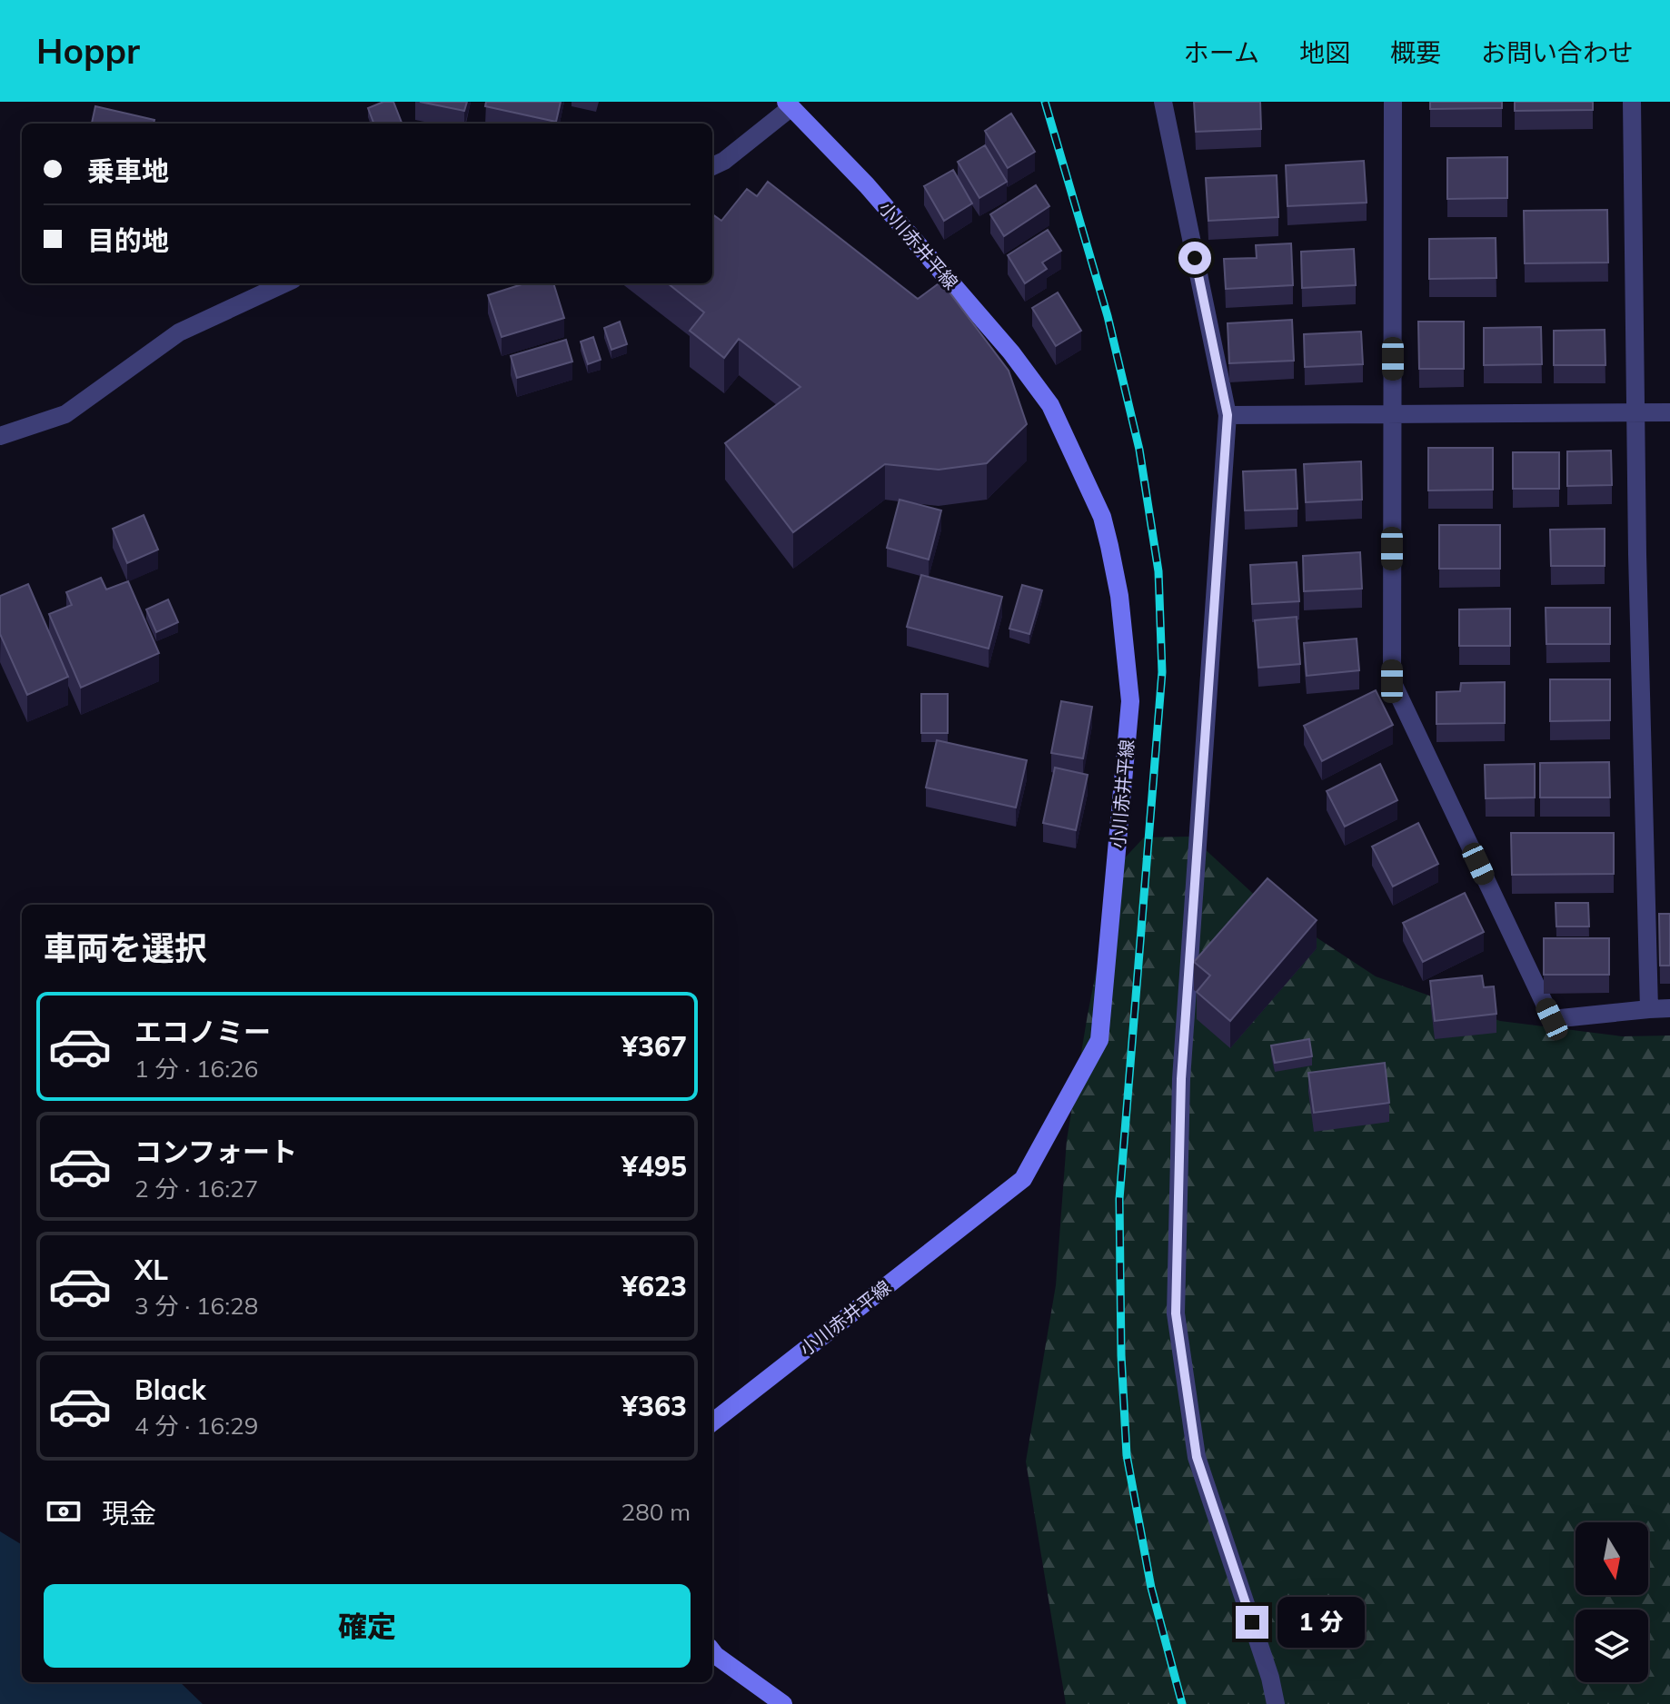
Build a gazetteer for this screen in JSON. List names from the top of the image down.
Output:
{
  "streets": {
    "main road": ["小川赤井平線"]
  },
  "north": "bottom",
  "page": {
    "header": "Hoppr",
    "nav": [
      "ホーム",
      "地図",
      "概要",
      "お問い合わせ"
    ],
    "banner": ["乗車地", "目的地"],
    "heading": "車両を選択",
    "list": [
      {
        "name": "エコノミー",
        "note": "1 分 · 16:26",
        "value": "¥367"
      },
      {
        "name": "コンフォート",
        "note": "2 分 · 16:27",
        "value": "¥495"
      },
      {
        "name": "XL",
        "note": "3 分 · 16:28",
        "value": "¥623"
      },
      {
        "name": "Black",
        "note": "4 分 · 16:29",
        "value": "¥363"
      }
    ],
    "pay": ["現金", "280 m"],
    "buttons": "確定",
    "bubble": "1 分"
  }
}
